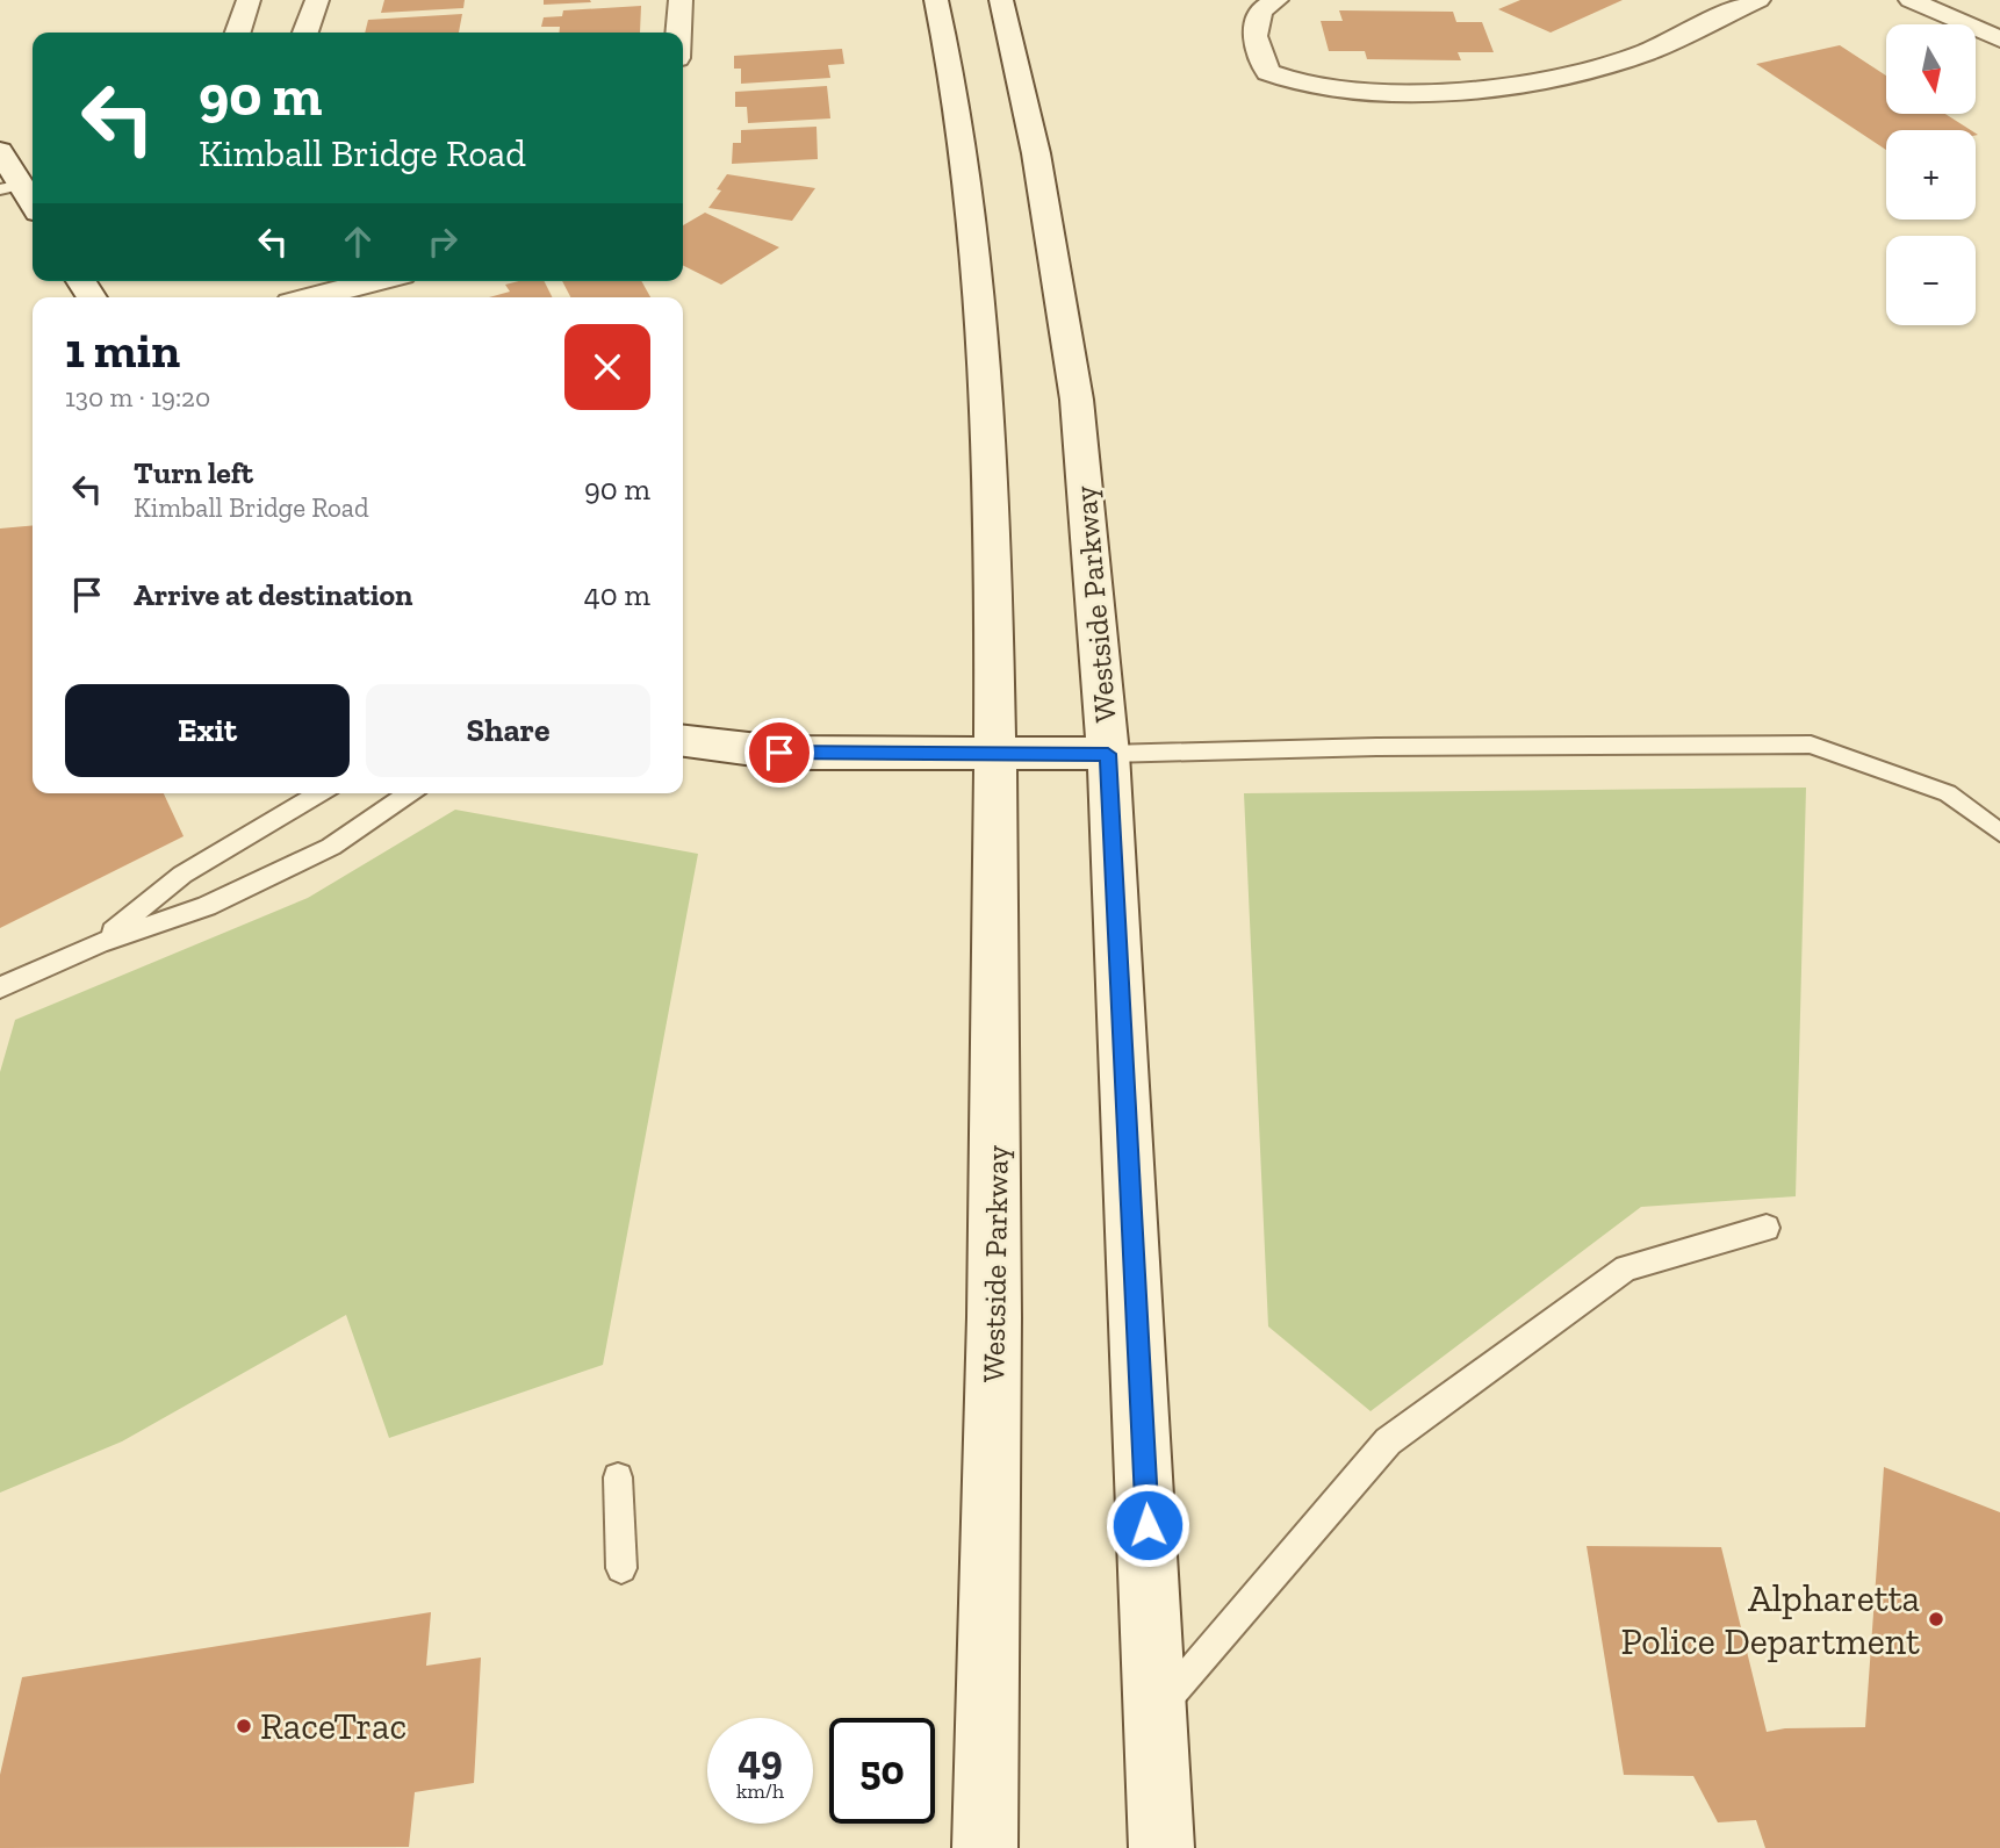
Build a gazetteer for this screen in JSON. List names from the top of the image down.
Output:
{
  "streets": {
    "main road": ["Westside Parkway"]
  },
  "places": ["Alpharetta Police Department", "RaceTrac"],
  "north": "bottom",
  "page": {
    "map_buttons": ["+", "−"],
    "turn": ["90 m", "Kimball Bridge Road"],
    "heading": ["1 min", "130 m · 19:20"],
    "list": [
      {
        "name": "Turn left",
        "note": "Kimball Bridge Road",
        "value": "90 m"
      },
      {
        "name": "Arrive at destination",
        "value": "40 m"
      }
    ],
    "buttons": ["Exit", "Share"],
    "speed": "49 km/h",
    "limit": "50"
  }
}
